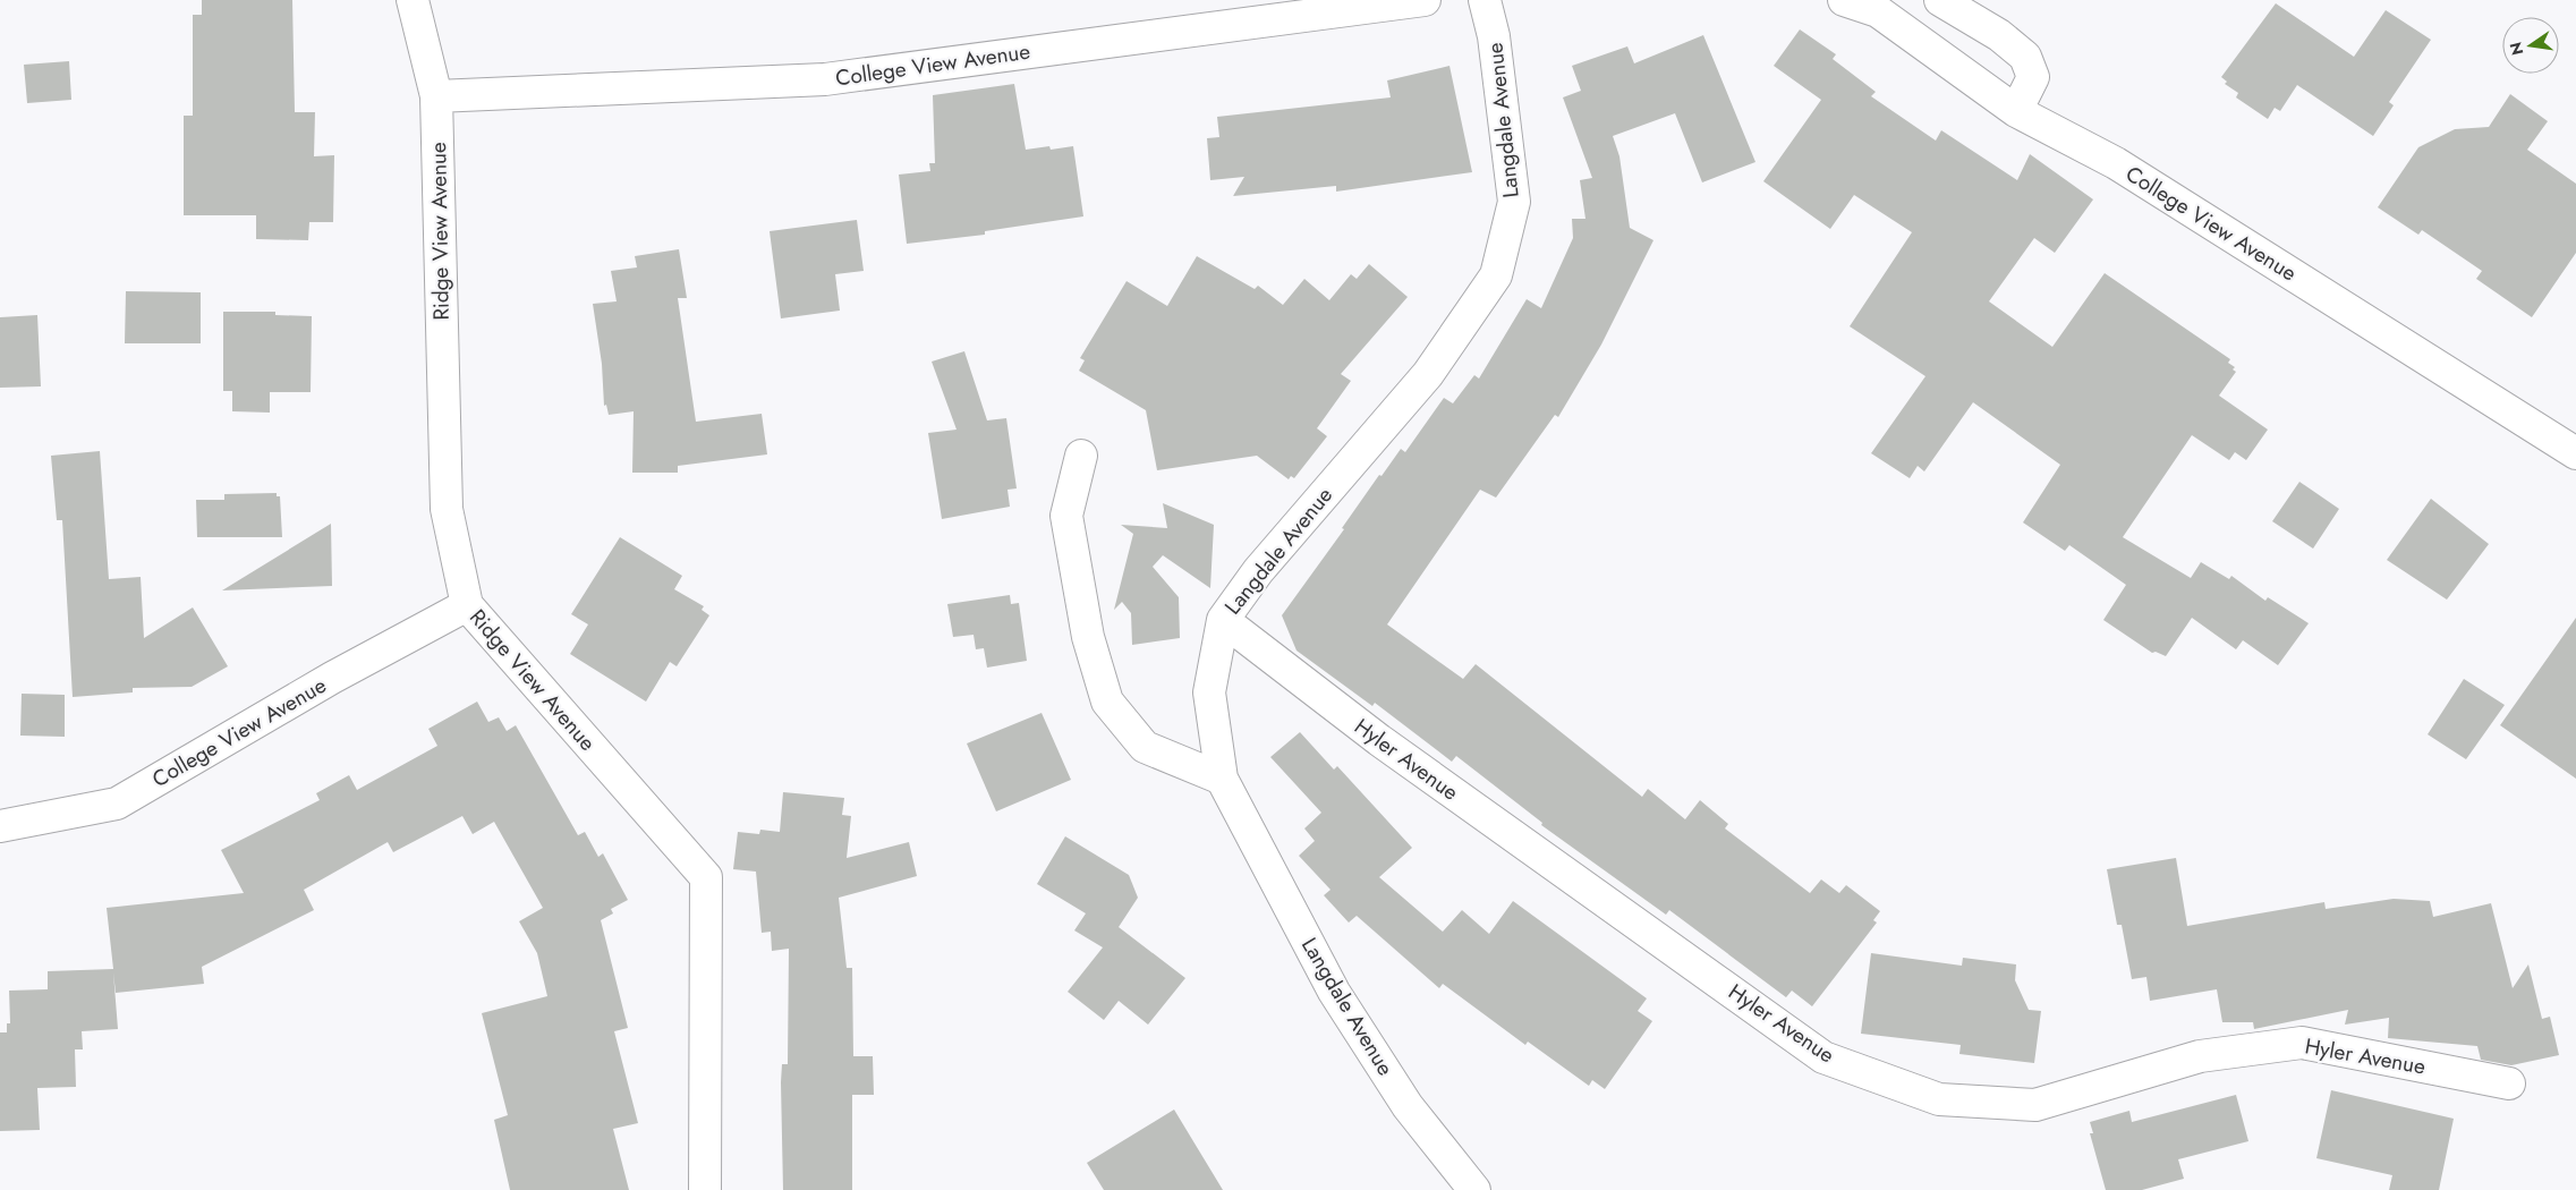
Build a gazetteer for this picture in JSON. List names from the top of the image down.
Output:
{
  "streets": {
    "street": [
      "College View Avenue",
      "Langdale Avenue",
      "Ridge View Avenue",
      "Hyler Avenue"
    ]
  },
  "crossings": [
    ["College View Avenue", "Ridge View Avenue"],
    ["Langdale Avenue", "Hyler Avenue"]
  ],
  "north": "left"
}
